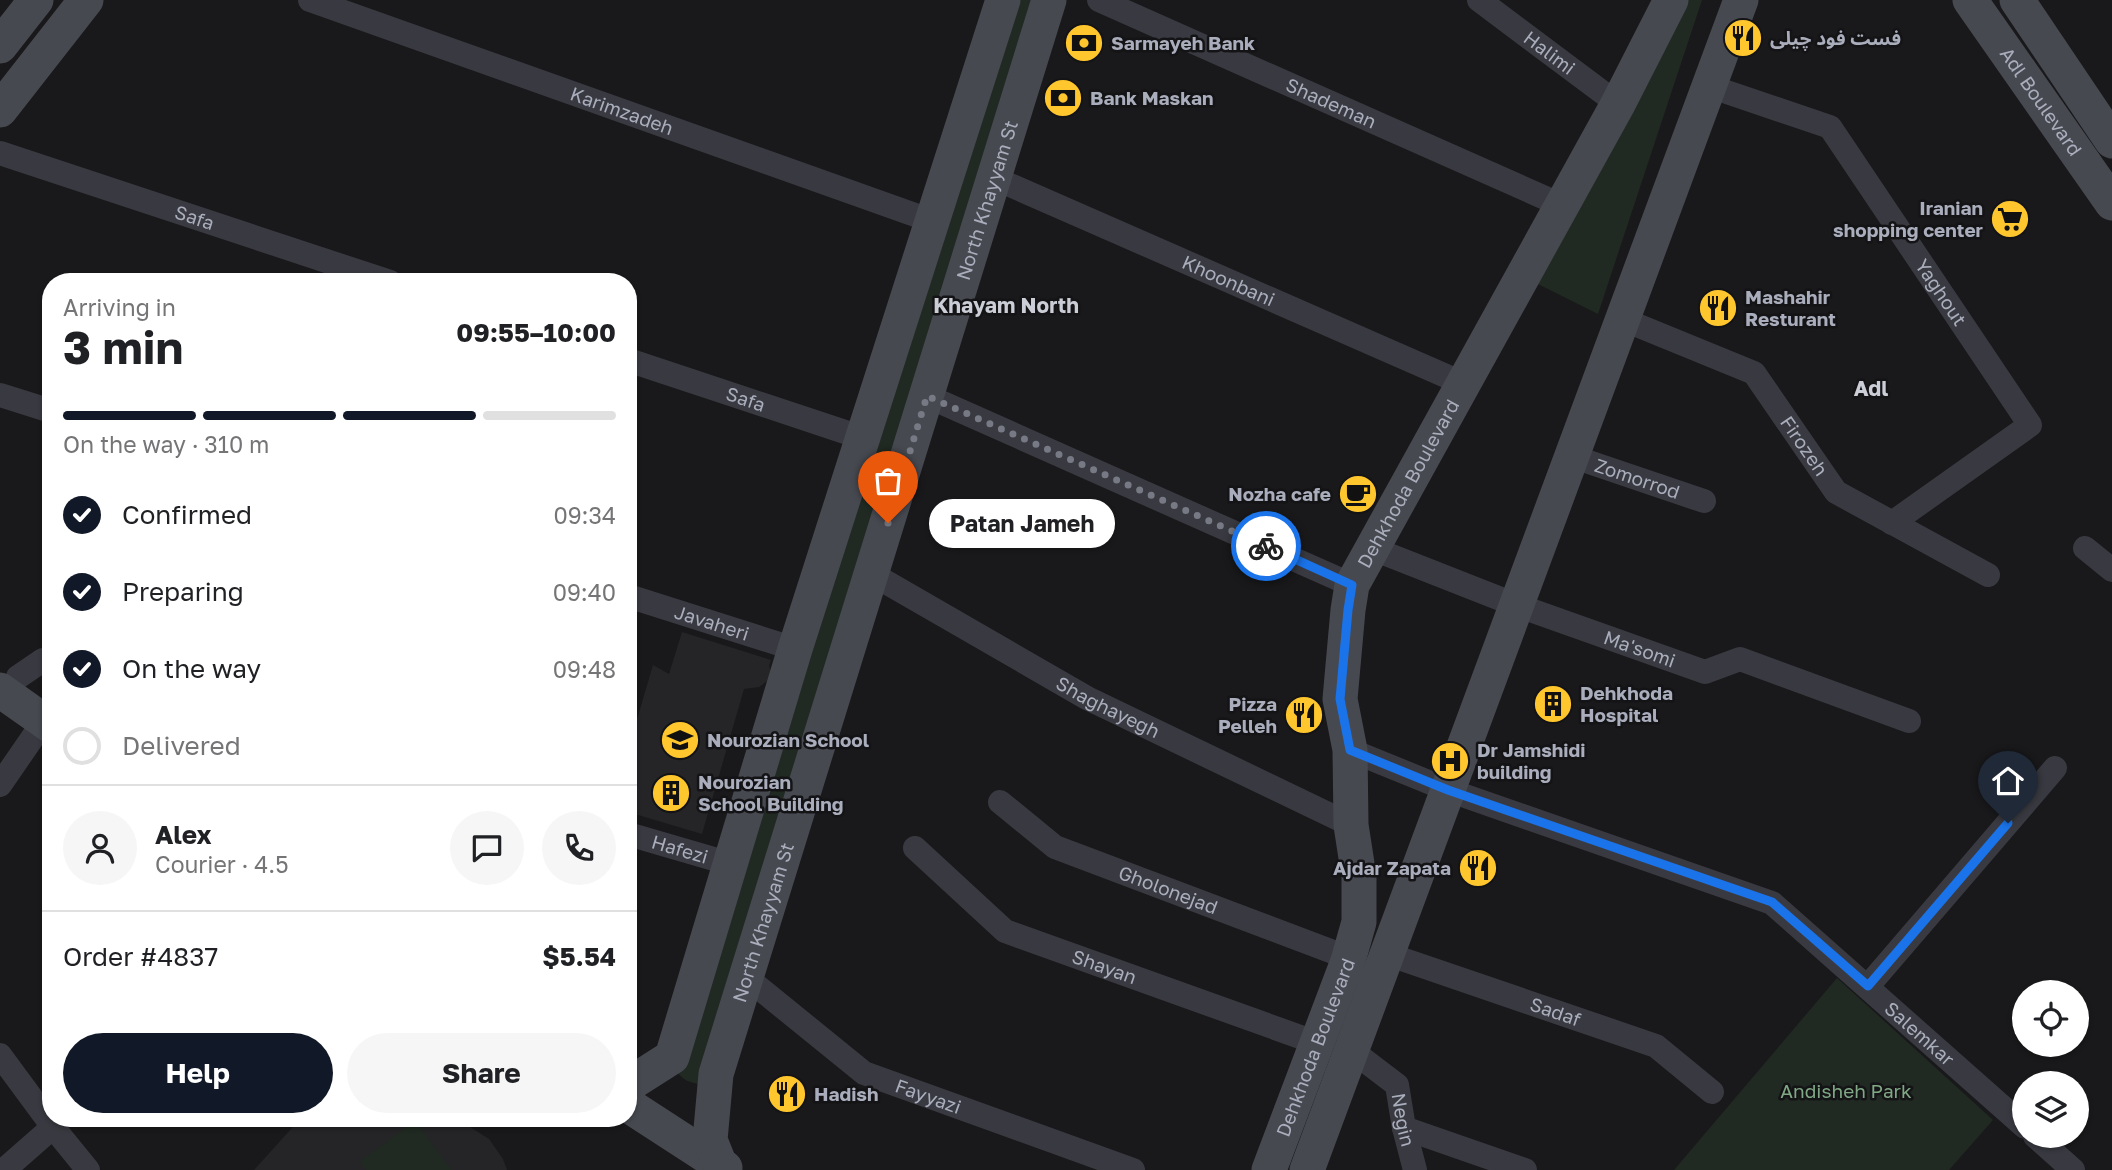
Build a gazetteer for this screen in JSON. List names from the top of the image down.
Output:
{
  "streets": {
    "main road": ["Adl Boulevard", "North Khayyam St", "Dehkhoda Boulevard"],
    "street": [
      "Halimi",
      "Shademan",
      "Karimzadeh",
      "Safa",
      "Khoonbani",
      "Yaghout",
      "Firozeh",
      "Zomorrod",
      "Javaheri",
      "Ma'somi",
      "Shaghayegh",
      "Hafezi",
      "Gholonejad",
      "Shayan",
      "Sadaf",
      "Salemkar",
      "Fayyazi",
      "Negin"
    ]
  },
  "crossings": [
    ["Halimi", "Dehkhoda Boulevard"],
    ["Shademan", "Dehkhoda Boulevard"],
    ["North Khayyam St", "Khoonbani"],
    ["North Khayyam St", "Shaghayegh"],
    ["North Khayyam St", "Fayyazi"],
    ["Khoonbani", "Dehkhoda Boulevard"],
    ["Yaghout", "Firozeh"],
    ["Yaghout", "Dehkhoda Boulevard"],
    ["Firozeh", "Dehkhoda Boulevard"],
    ["Zomorrod", "Dehkhoda Boulevard"],
    ["Dehkhoda Boulevard", "Ma'somi"],
    ["Dehkhoda Boulevard", "Shaghayegh"],
    ["Dehkhoda Boulevard", "Gholonejad"],
    ["Dehkhoda Boulevard", "Shayan"],
    ["Dehkhoda Boulevard", "Sadaf"],
    ["Dehkhoda Boulevard", "Salemkar"],
    ["Dehkhoda Boulevard", "Negin"]
  ],
  "districts": ["Khayam North", "Adl"],
  "parks": ["Andisheh Park"],
  "places": {
    "restaurant": [
      "فست فود چیلی",
      "Mashahir Resturant",
      "Pizza Pelleh",
      "Ajdar Zapata",
      "Hadish"
    ],
    "bank": ["Sarmayeh Bank", "Bank Maskan"],
    "supermarket": ["Iranian shopping center"],
    "cafe": ["Nozha cafe"],
    "other": ["Patan Jameh"],
    "building": ["Dehkhoda Hospital", "Nourozian School Building"],
    "school or university": ["Nourozian School"],
    "hospital": ["Dr Jamshidi building"]
  },
  "page": {
    "heading": ["3 min", "Arriving in", "09:55–10:00"],
    "panel": [
      "Alex",
      "Courier · 4.5",
      "Order #4837",
      "$5.54"
    ],
    "bar": "On the way · 310 m",
    "list": [
      ["Confirmed", "09:34"],
      ["Preparing", "09:40"],
      ["On the way", "09:48"],
      "Delivered"
    ],
    "bubble": "Patan Jameh",
    "buttons": ["Help", "Share"]
  }
}
